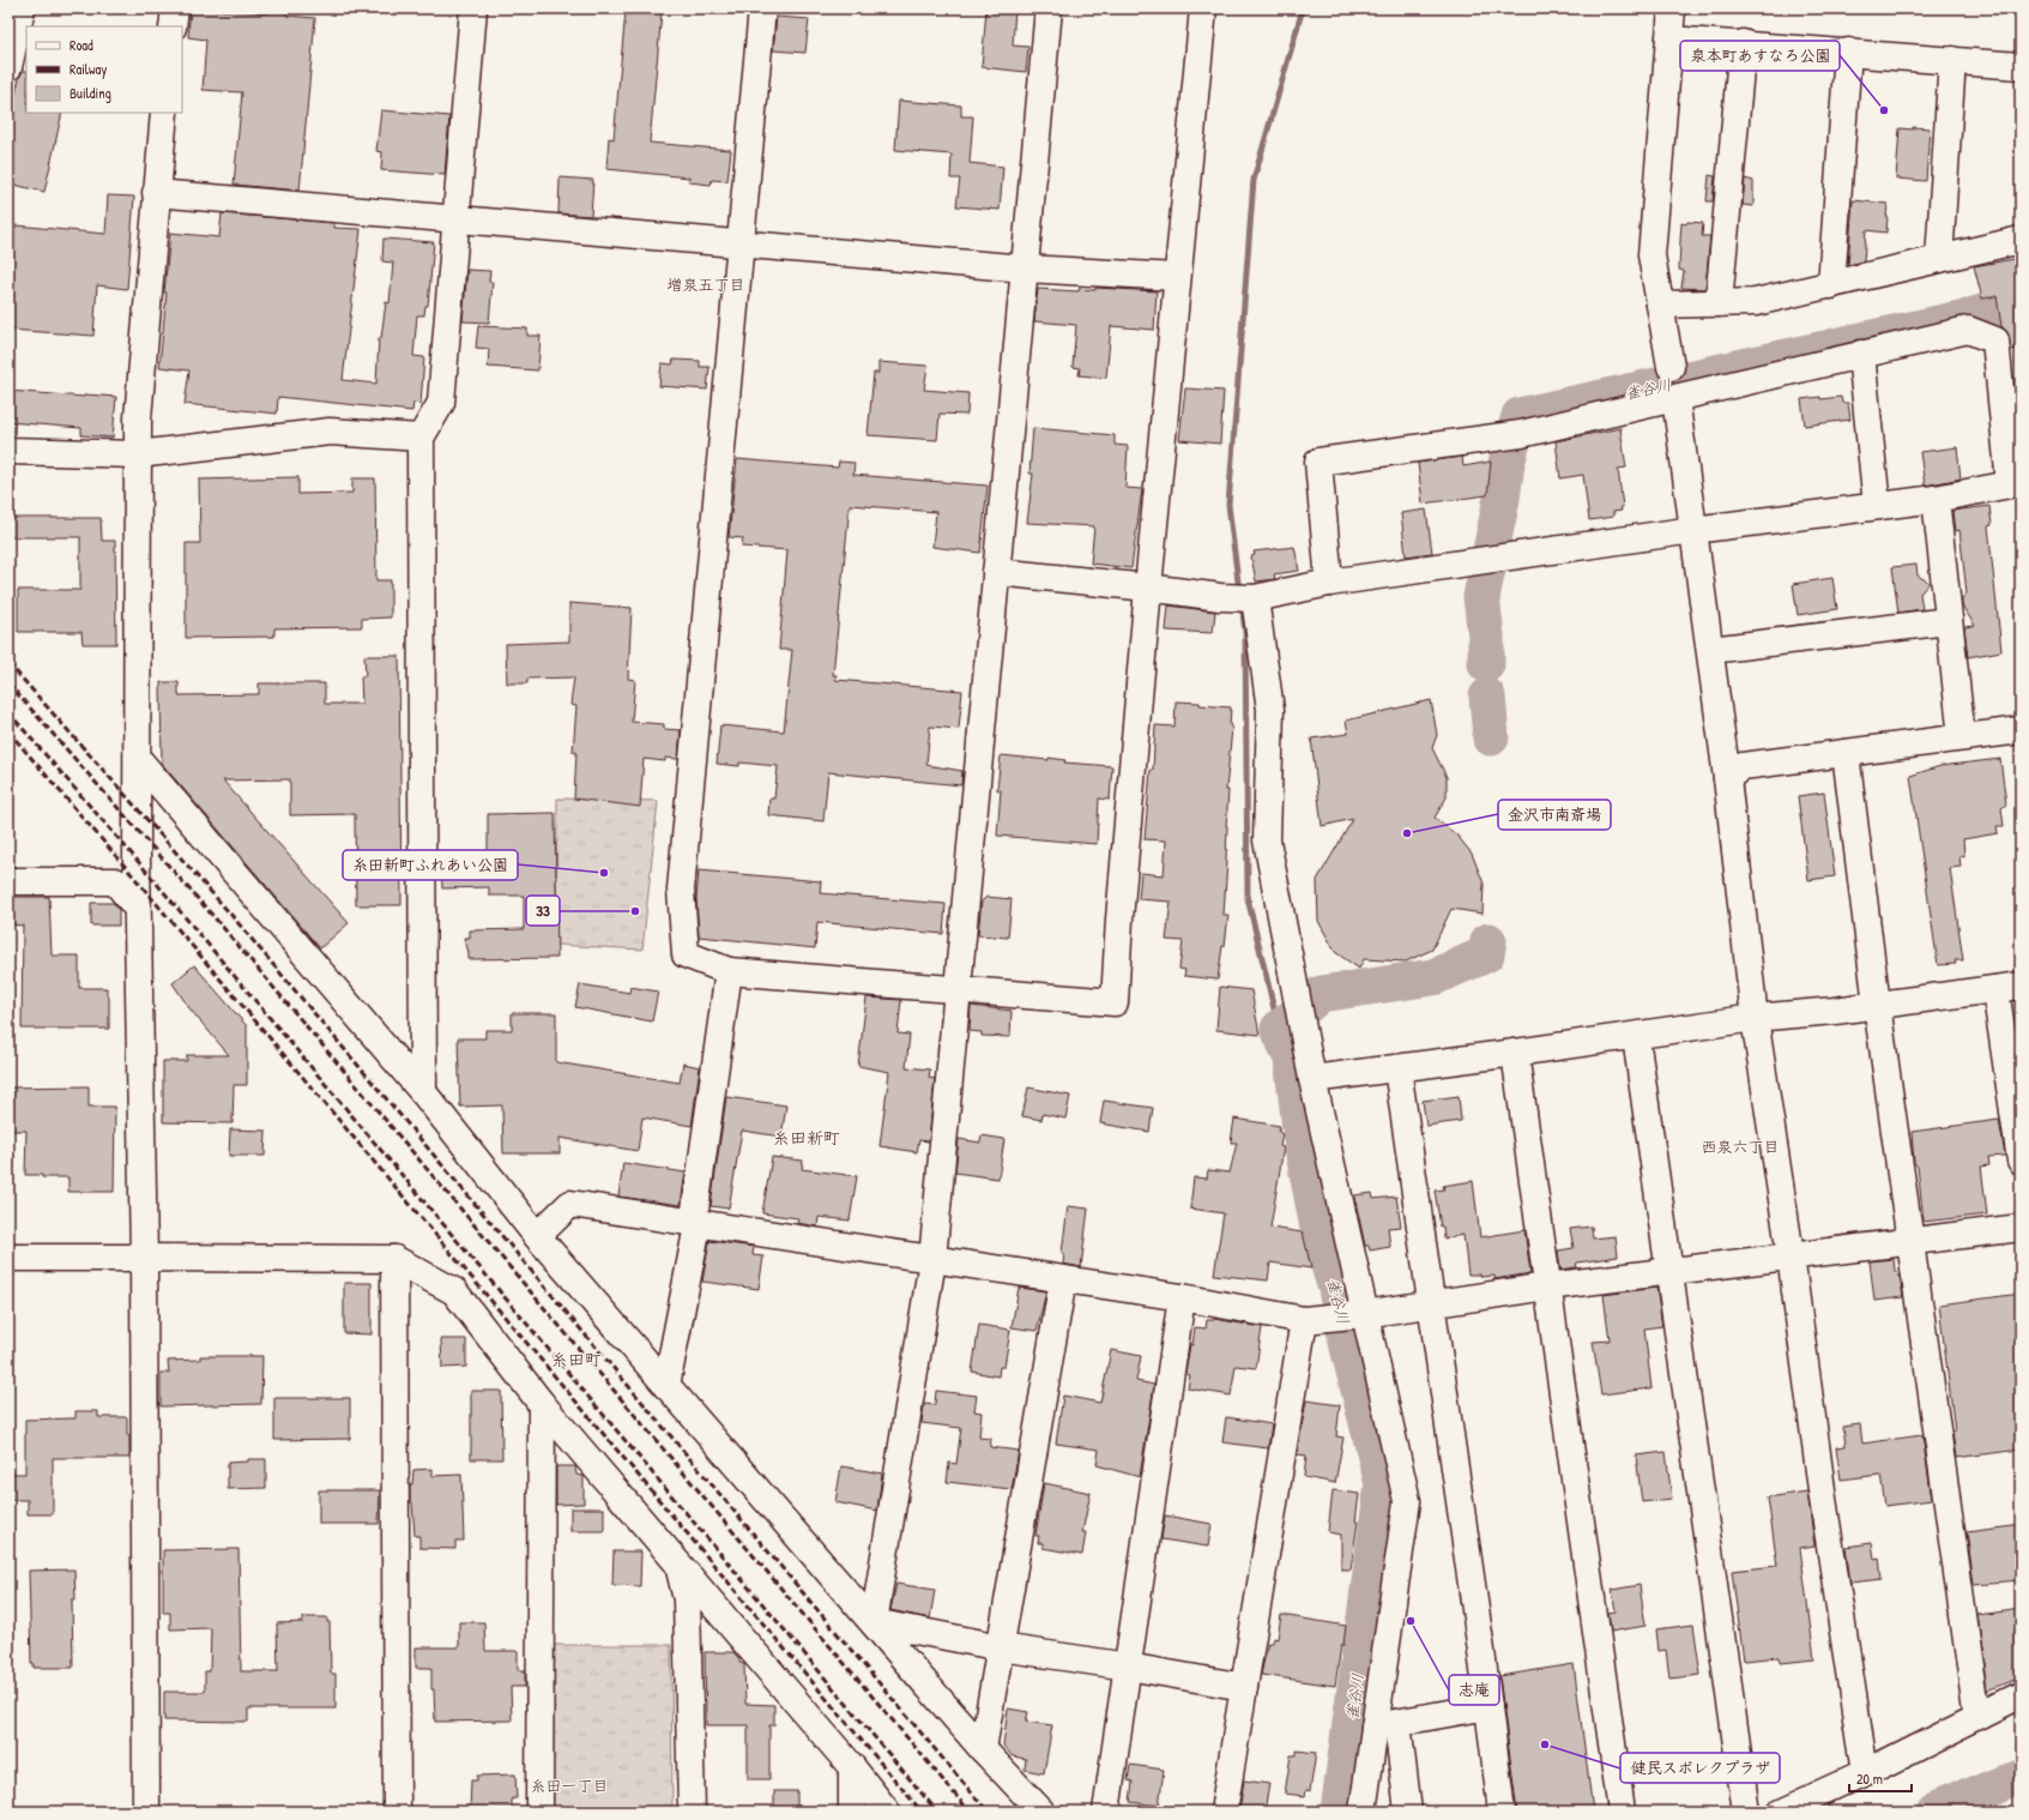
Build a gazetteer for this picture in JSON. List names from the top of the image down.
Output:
{
  "districts": [
    "増泉五丁目",
    "糸田新町",
    "西泉六丁目",
    "糸田町",
    "糸田一丁目"
  ],
  "water": ["雀谷川"],
  "places": [
    "泉本町あすなろ公園",
    "金沢市南斎場",
    "糸田新町ふれあい公園",
    "33",
    "志庵",
    "健民スポレクプラザ"
  ],
  "legend": ["Road", "Railway", "Building"],
  "scale_bar": "20 m"
}
